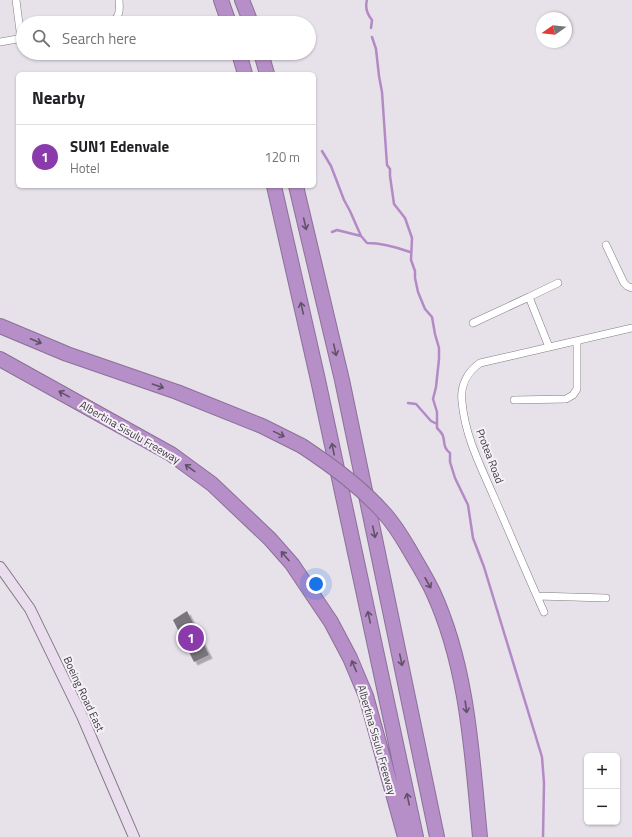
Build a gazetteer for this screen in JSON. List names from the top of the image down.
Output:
{
  "streets": {
    "highway": ["Albertina Sisulu Freeway"],
    "main road": ["Boeing Road East"],
    "street": ["Protea Road"]
  },
  "north": "left",
  "page": {
    "search": "Search here",
    "heading": "Nearby",
    "list": [
      {
        "mark": "1",
        "name": "SUN1 Edenvale",
        "note": "Hotel",
        "value": "120 m"
      }
    ],
    "pins": "1",
    "map_buttons": ["+", "−"]
  }
}
